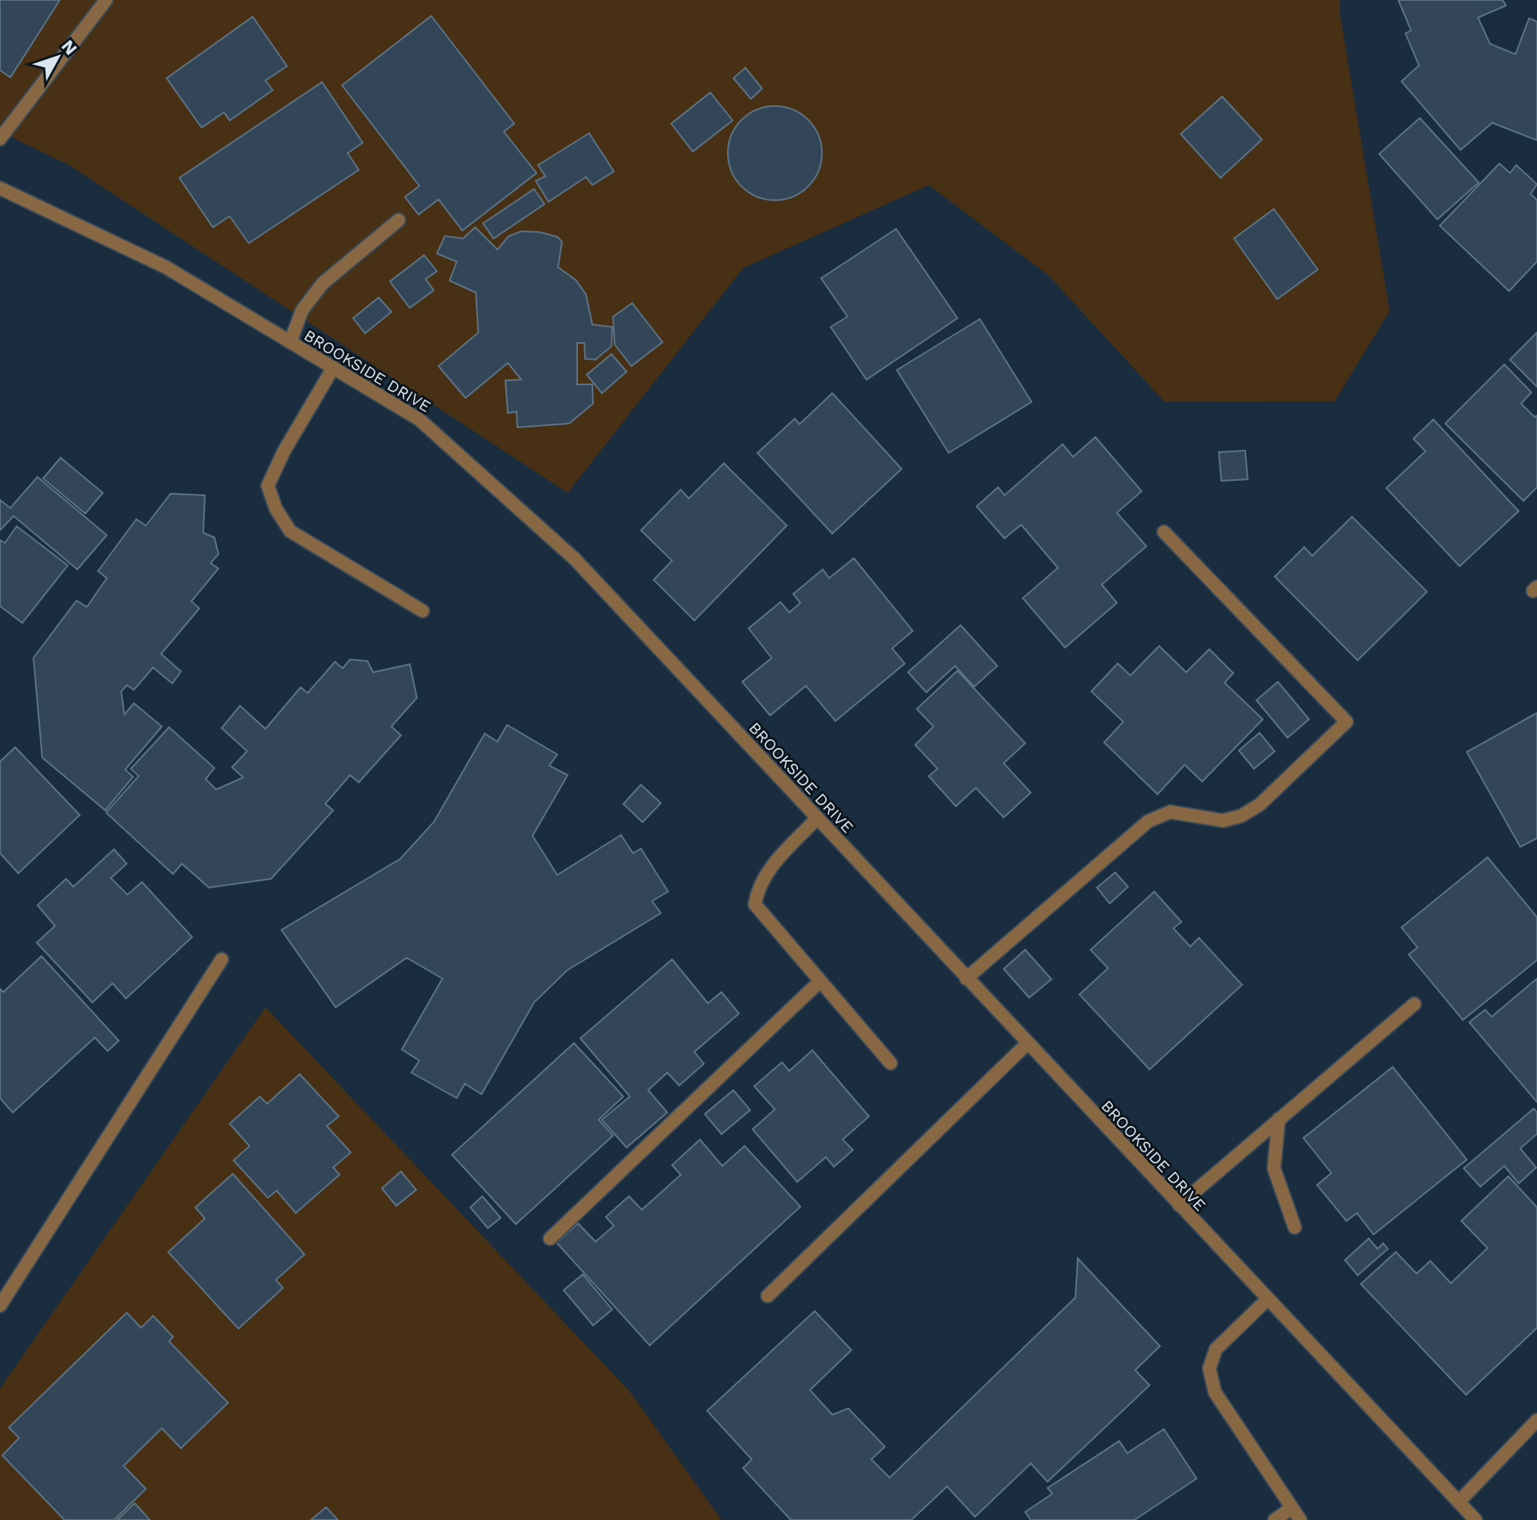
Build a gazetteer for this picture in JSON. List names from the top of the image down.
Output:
{
  "streets": {
    "street": ["BROOKSIDE DRIVE"]
  },
  "north": "top right"
}
